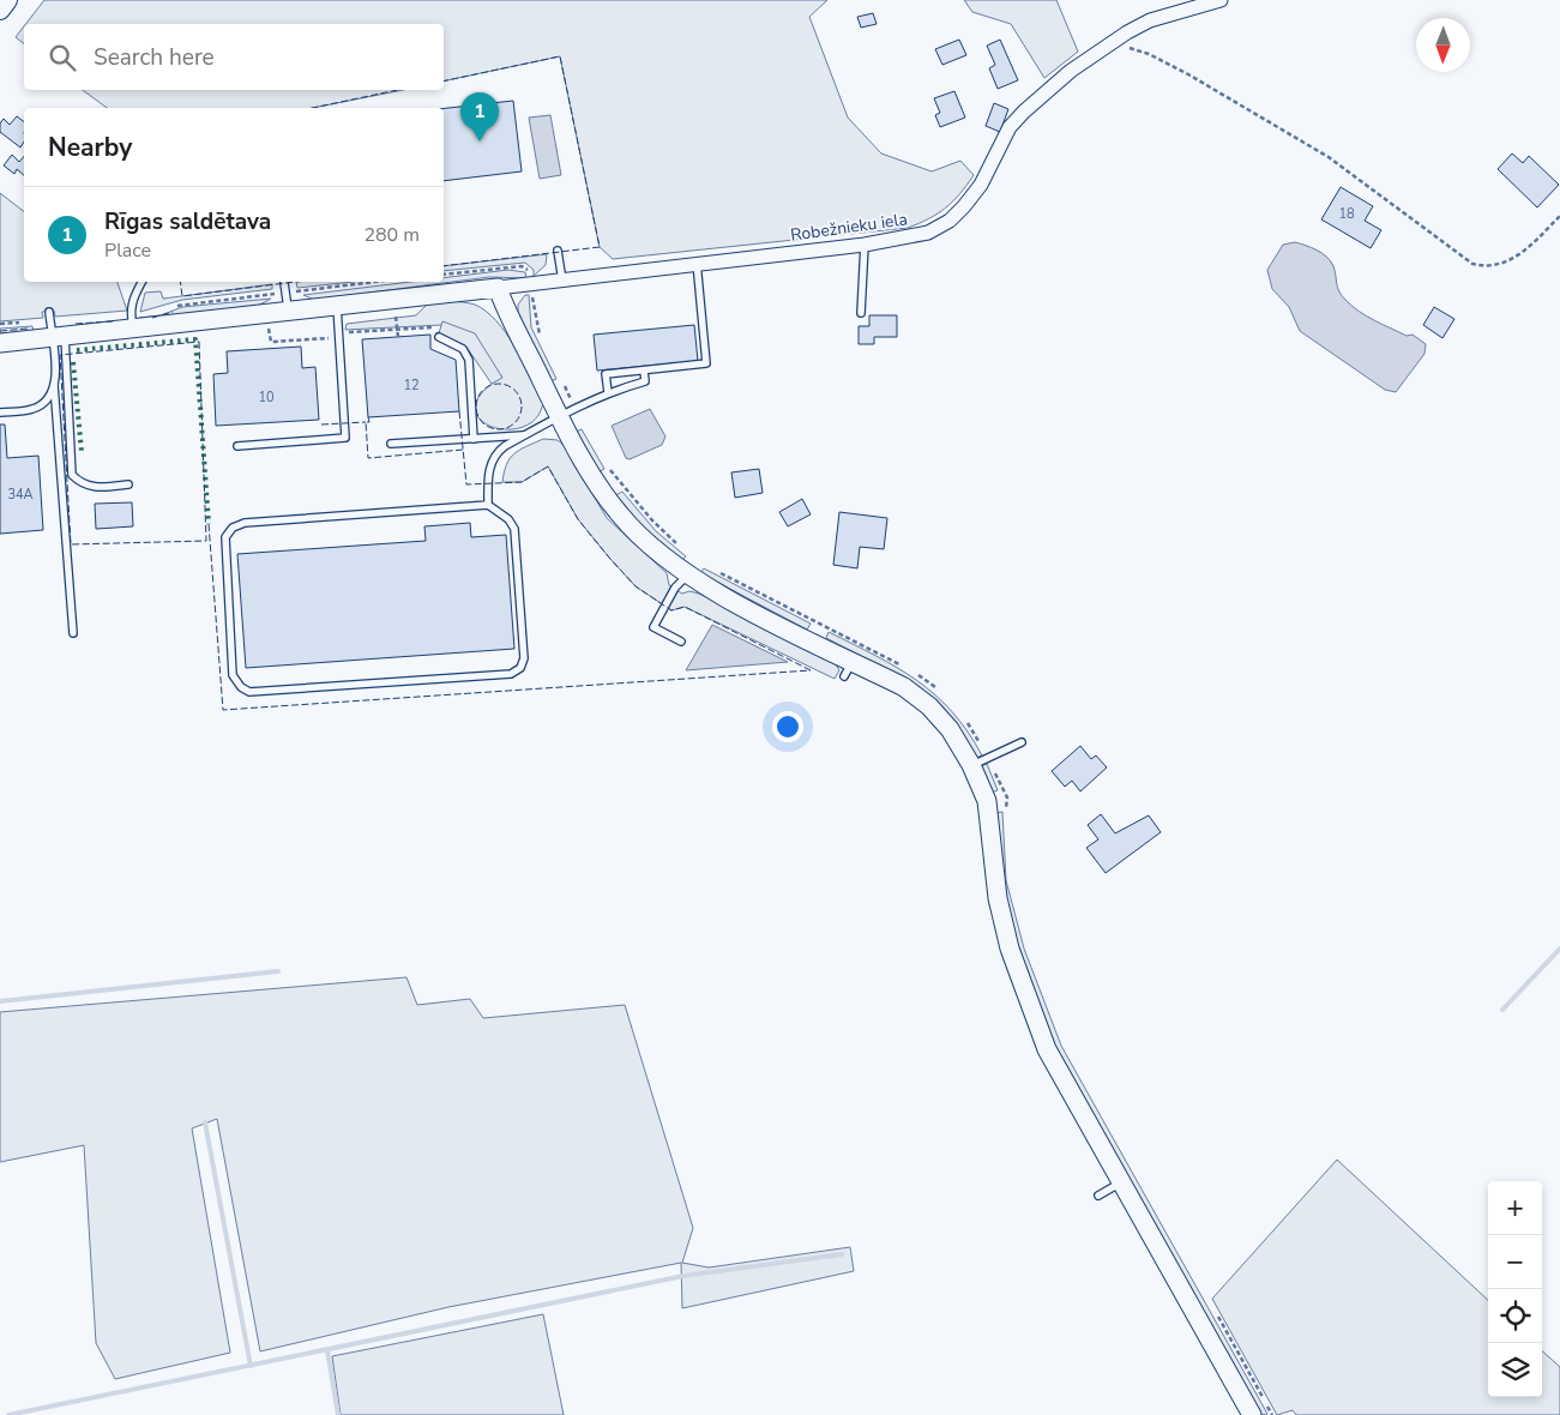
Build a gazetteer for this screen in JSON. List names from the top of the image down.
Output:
{
  "streets": {
    "street": ["Robežnieku iela"]
  },
  "house_numbers": [
    "18",
    "12",
    "10",
    "34A"
  ],
  "north": "bottom",
  "page": {
    "search": "Search here",
    "pins": "1",
    "heading": "Nearby",
    "list": [
      {
        "mark": "1",
        "name": "Rīgas saldētava",
        "note": "Place",
        "value": "280 m"
      }
    ],
    "map_buttons": ["+", "−"]
  }
}
